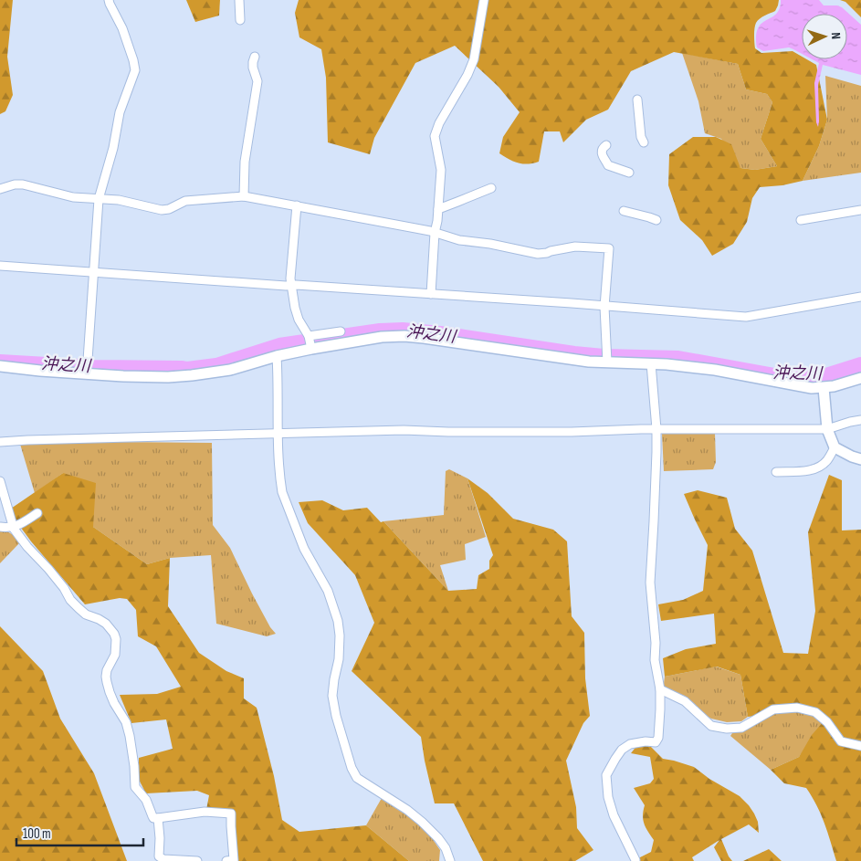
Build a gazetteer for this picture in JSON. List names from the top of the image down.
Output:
{
  "water": ["沖之川"],
  "scale_bar": "100 m",
  "north": "right"
}
